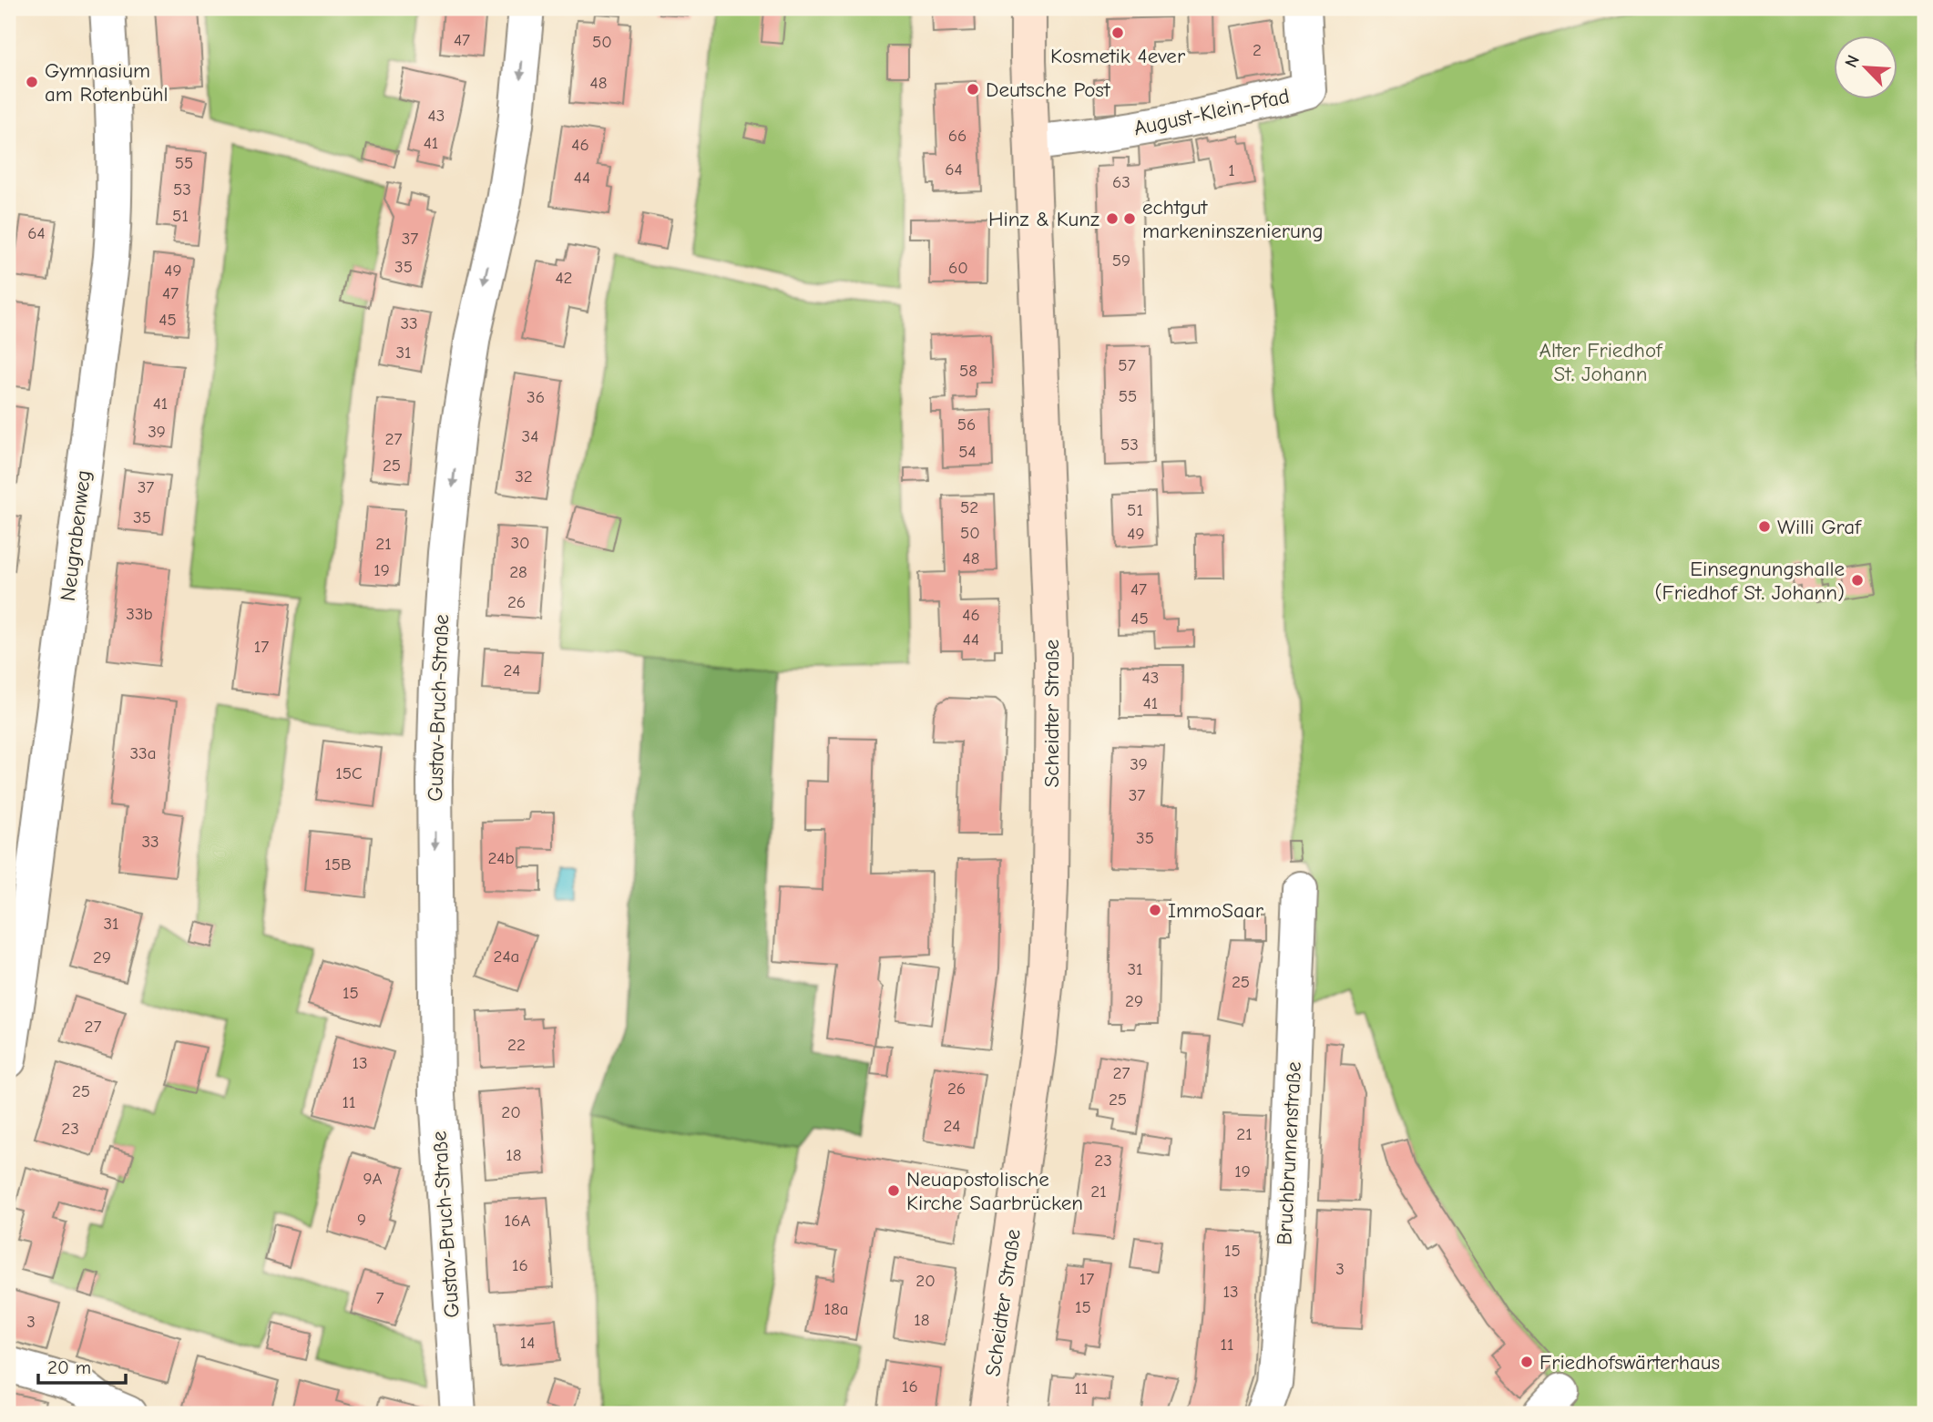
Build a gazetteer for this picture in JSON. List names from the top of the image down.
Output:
{
  "streets": {
    "main road": ["Scheidter Straße"],
    "street": [
      "August-Klein-Pfad",
      "Neugrabenweg",
      "Gustav-Bruch-Straße",
      "Bruchbrunnenstraße"
    ]
  },
  "crossings": [
    ["August-Klein-Pfad", "Scheidter Straße"]
  ],
  "one_way": ["Gustav-Bruch-Straße"],
  "parks": ["Alter Friedhof St. Johann"],
  "places": [
    "Kosmetik 4ever",
    "Gymnasium am Rotenbühl",
    "Deutsche Post",
    "Hinz & Kunz",
    "echtgut markeninszenierung",
    "Willi Graf",
    "Einsegnungshalle (Friedhof St. Johann)",
    "ImmoSaar",
    "Neuapostolische Kirche Saarbrücken",
    "Friedhofswärterhaus"
  ],
  "house_numbers": [
    "47",
    "50",
    "2",
    "48",
    "43",
    "66",
    "41",
    "46",
    "55",
    "64",
    "1",
    "44",
    "63",
    "53",
    "51",
    "64",
    "37",
    "59",
    "35",
    "60",
    "49",
    "42",
    "47",
    "45",
    "33",
    "31",
    "57",
    "58",
    "55",
    "36",
    "41",
    "56",
    "39",
    "34",
    "27",
    "53",
    "54",
    "25",
    "32",
    "37",
    "52",
    "51",
    "35",
    "50",
    "49",
    "30",
    "21",
    "48",
    "19",
    "28",
    "47",
    "26",
    "33b",
    "46",
    "45",
    "44",
    "17",
    "24",
    "43",
    "41",
    "33a",
    "39",
    "15C",
    "37",
    "35",
    "33",
    "24b",
    "15B",
    "31",
    "24a",
    "29",
    "31",
    "25",
    "15",
    "29",
    "27",
    "22",
    "13",
    "27",
    "26",
    "25",
    "25",
    "11",
    "20",
    "24",
    "23",
    "21",
    "18",
    "23",
    "19",
    "9A",
    "21",
    "9",
    "16A",
    "15",
    "16",
    "3",
    "17",
    "20",
    "13",
    "7",
    "15",
    "18a",
    "18",
    "3",
    "14",
    "11",
    "16",
    "11"
  ],
  "scale_bar": "20 m",
  "north": "top left"
}
